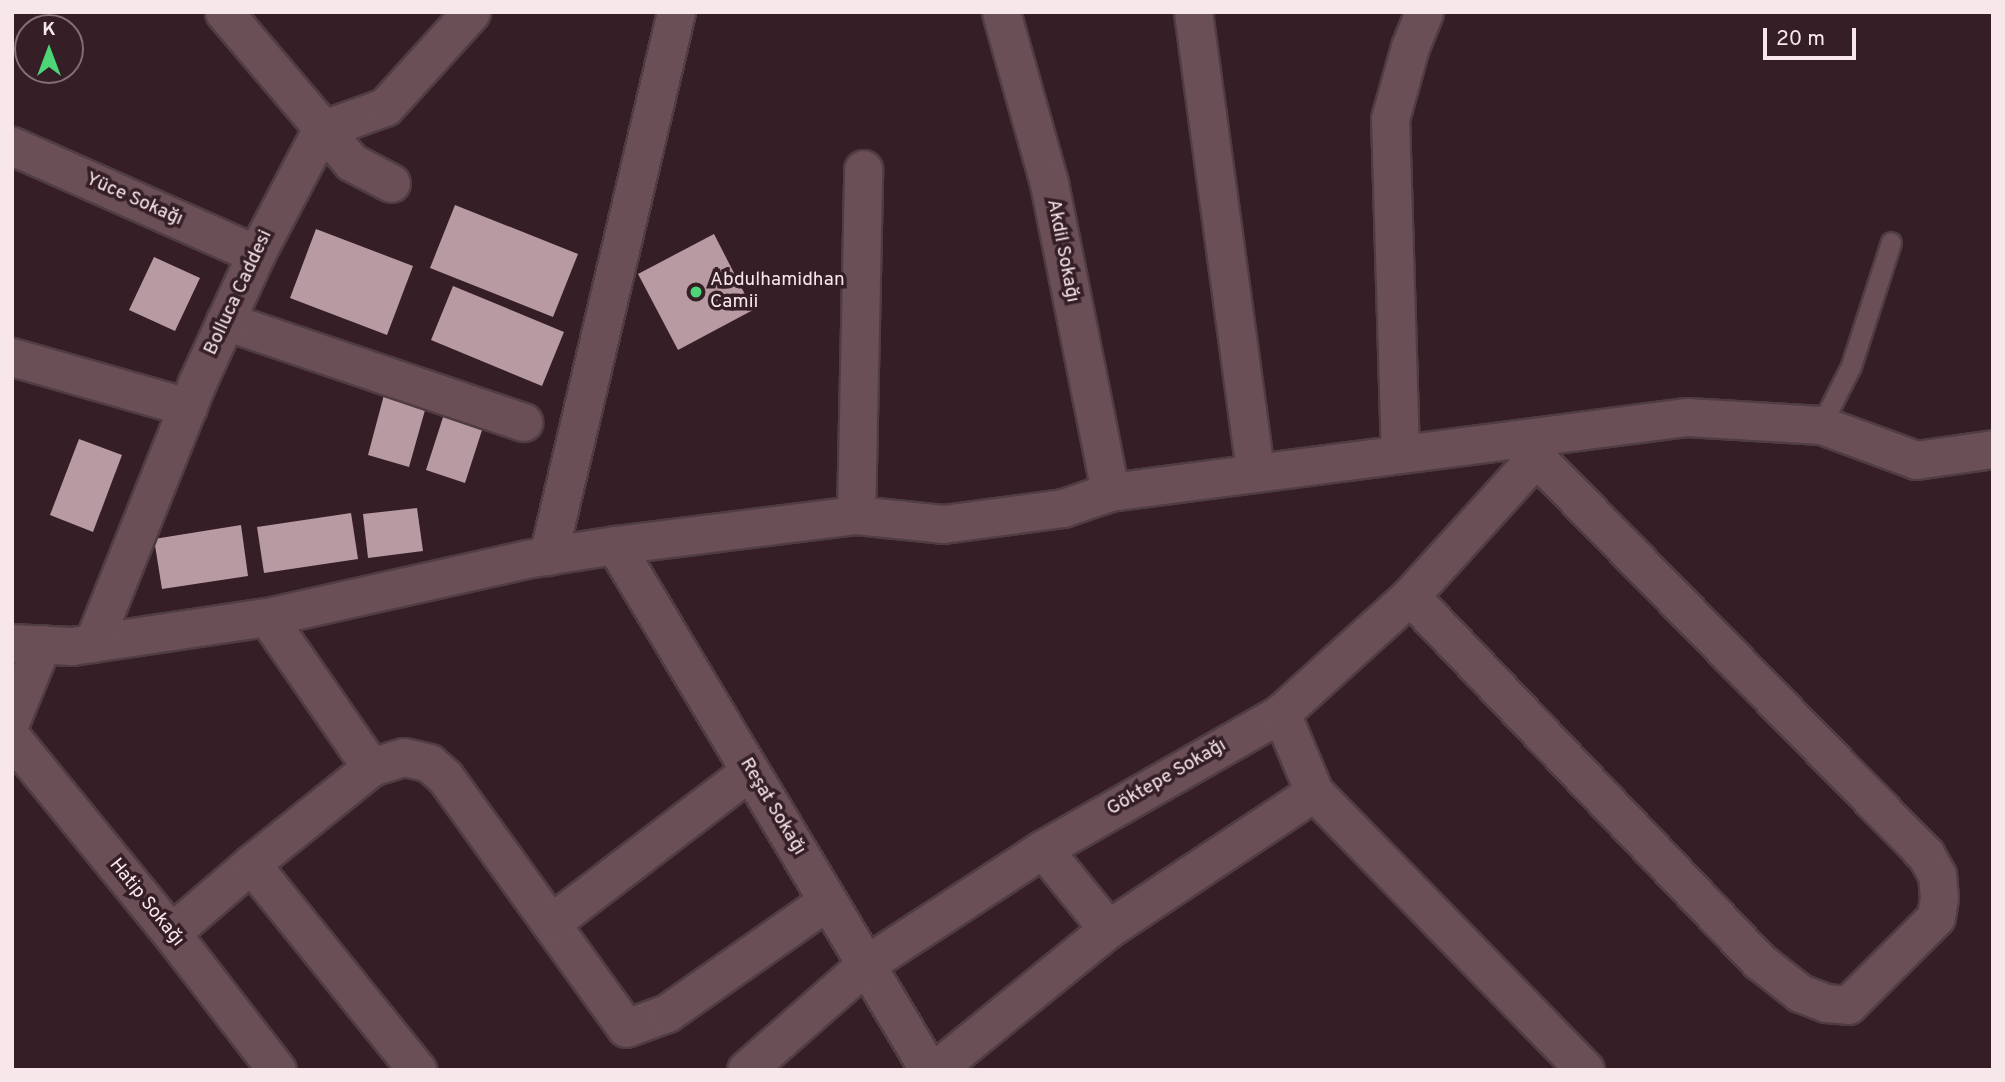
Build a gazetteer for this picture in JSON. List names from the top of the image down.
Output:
{
  "streets": {
    "street": [
      "Yüce Sokağı",
      "Akdil Sokağı",
      "Bolluca Caddesi",
      "Göktepe Sokağı",
      "Reşat Sokağı",
      "Hatip Sokağı"
    ]
  },
  "crossings": [
    ["Yüce Sokağı", "Bolluca Caddesi"],
    ["Göktepe Sokağı", "Reşat Sokağı"]
  ],
  "places": ["Abdulhamidhan Camii"],
  "scale_bar": "20 m",
  "north": "top"
}
